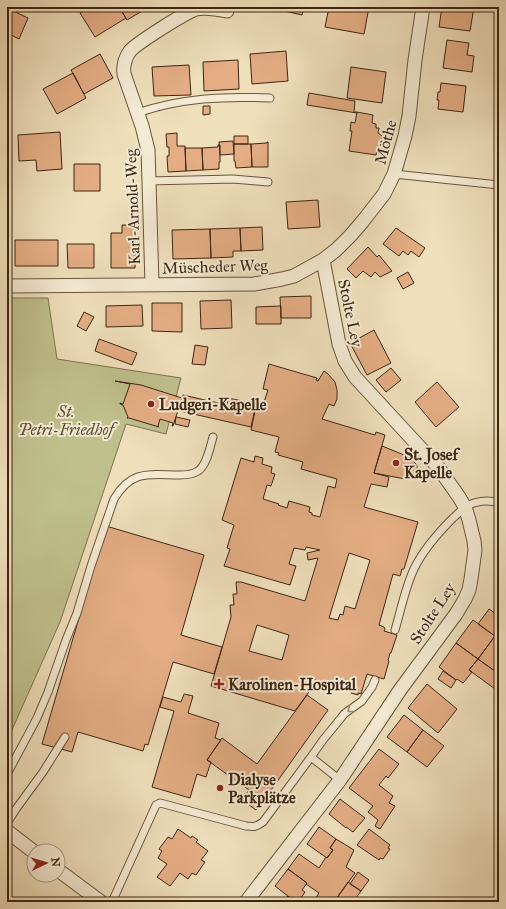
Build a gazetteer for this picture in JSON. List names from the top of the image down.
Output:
{
  "streets": {
    "street": [
      "Möthe",
      "Karl-Arnold-Weg",
      "Müscheder Weg",
      "Stolte Ley"
    ]
  },
  "crossings": [
    ["Möthe", "Müscheder Weg"],
    ["Möthe", "Stolte Ley"],
    ["Karl-Arnold-Weg", "Müscheder Weg"],
    ["Müscheder Weg", "Stolte Ley"]
  ],
  "parks": ["St. Petri-Friedhof"],
  "places": {
    "other": ["Ludgeri-Kapelle", "St. Josef Kapelle", "Dialyse Parkplätze"],
    "health": ["Karolinen-Hospital"]
  },
  "north": "right"
}
